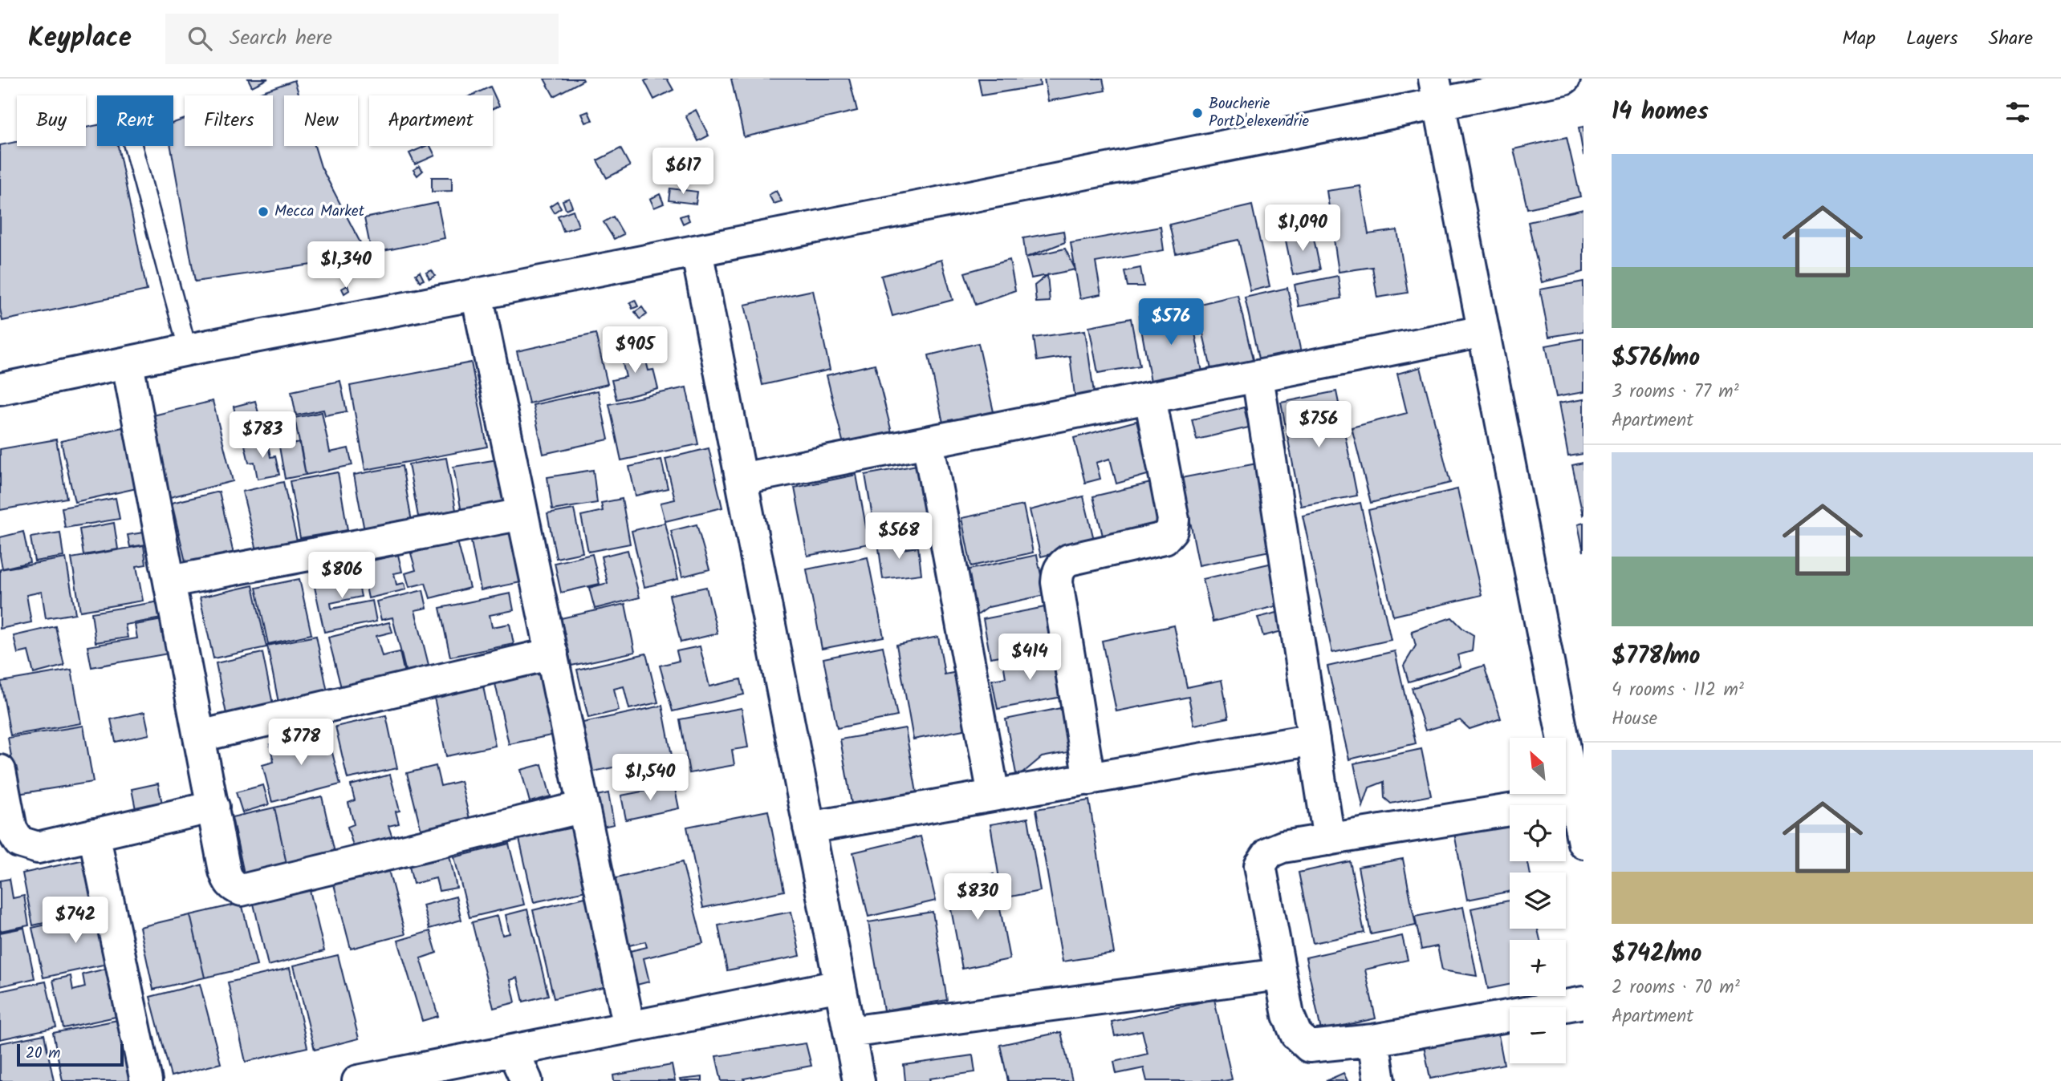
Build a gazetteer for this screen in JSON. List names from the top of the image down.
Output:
{
  "places": ["Boucherie PortD'elexendrie", "Mecca Market"],
  "scale_bar": "20 m",
  "north": "top left",
  "page": {
    "header": "Keyplace",
    "search": "Search here",
    "nav": ["Map", "Layers", "Share"],
    "heading": "14 homes",
    "chip": [
      "Buy",
      "Rent",
      "Filters",
      "New",
      "Apartment"
    ],
    "list": [
      {
        "name": "$576/mo",
        "note": "3 rooms · 77 m² · Apartment"
      },
      {
        "name": "$778/mo",
        "note": "4 rooms · 112 m² · House"
      },
      {
        "name": "$742/mo",
        "note": "2 rooms · 70 m² · Apartment"
      }
    ],
    "price": [
      "$617",
      "$1,090",
      "$1,340",
      "$576",
      "$905",
      "$756",
      "$783",
      "$568",
      "$806",
      "$414",
      "$778",
      "$1,540",
      "$830",
      "$742"
    ],
    "map_buttons": ["+", "−"],
    "scale": "20 m"
  }
}
